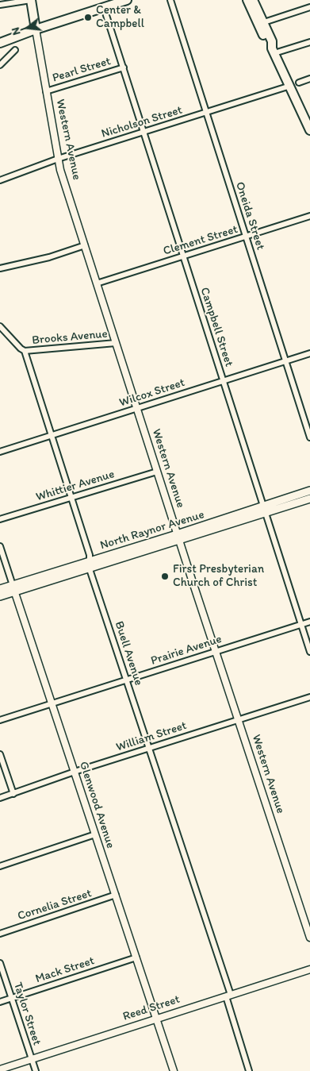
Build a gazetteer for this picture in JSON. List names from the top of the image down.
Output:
{
  "streets": {
    "main road": ["Western Avenue", "North Raynor Avenue"],
    "street": [
      "Pearl Street",
      "Nicholson Street",
      "Oneida Street",
      "Clement Street",
      "Campbell Street",
      "Brooks Avenue",
      "Wilcox Street",
      "Whittier Avenue",
      "Prairie Avenue",
      "Buell Avenue",
      "William Street",
      "Glenwood Avenue",
      "Cornelia Street",
      "Mack Street",
      "Reed Street",
      "Taylor Street"
    ]
  },
  "crossings": [
    ["Pearl Street", "Western Avenue"],
    ["Pearl Street", "Campbell Street"],
    ["Nicholson Street", "Western Avenue"],
    ["Nicholson Street", "Oneida Street"],
    ["Nicholson Street", "Campbell Street"],
    ["Western Avenue", "Clement Street"],
    ["Western Avenue", "Brooks Avenue"],
    ["Western Avenue", "Wilcox Street"],
    ["Western Avenue", "Whittier Avenue"],
    ["Western Avenue", "North Raynor Avenue"],
    ["Western Avenue", "Prairie Avenue"],
    ["Western Avenue", "William Street"],
    ["Oneida Street", "Clement Street"],
    ["Oneida Street", "Wilcox Street"],
    ["Clement Street", "Campbell Street"],
    ["Campbell Street", "Wilcox Street"],
    ["Campbell Street", "North Raynor Avenue"],
    ["Campbell Street", "Prairie Avenue"],
    ["Brooks Avenue", "Buell Avenue"],
    ["Wilcox Street", "Buell Avenue"],
    ["Whittier Avenue", "Buell Avenue"],
    ["North Raynor Avenue", "Buell Avenue"],
    ["North Raynor Avenue", "Glenwood Avenue"],
    ["Prairie Avenue", "Buell Avenue"],
    ["Prairie Avenue", "Glenwood Avenue"],
    ["Buell Avenue", "William Street"],
    ["Buell Avenue", "Reed Street"],
    ["William Street", "Glenwood Avenue"],
    ["Glenwood Avenue", "Cornelia Street"],
    ["Glenwood Avenue", "Mack Street"],
    ["Glenwood Avenue", "Reed Street"],
    ["Mack Street", "Taylor Street"],
    ["Reed Street", "Taylor Street"]
  ],
  "places": ["Center & Campbell", "First Presbyterian Church of Christ"],
  "north": "left"
}
